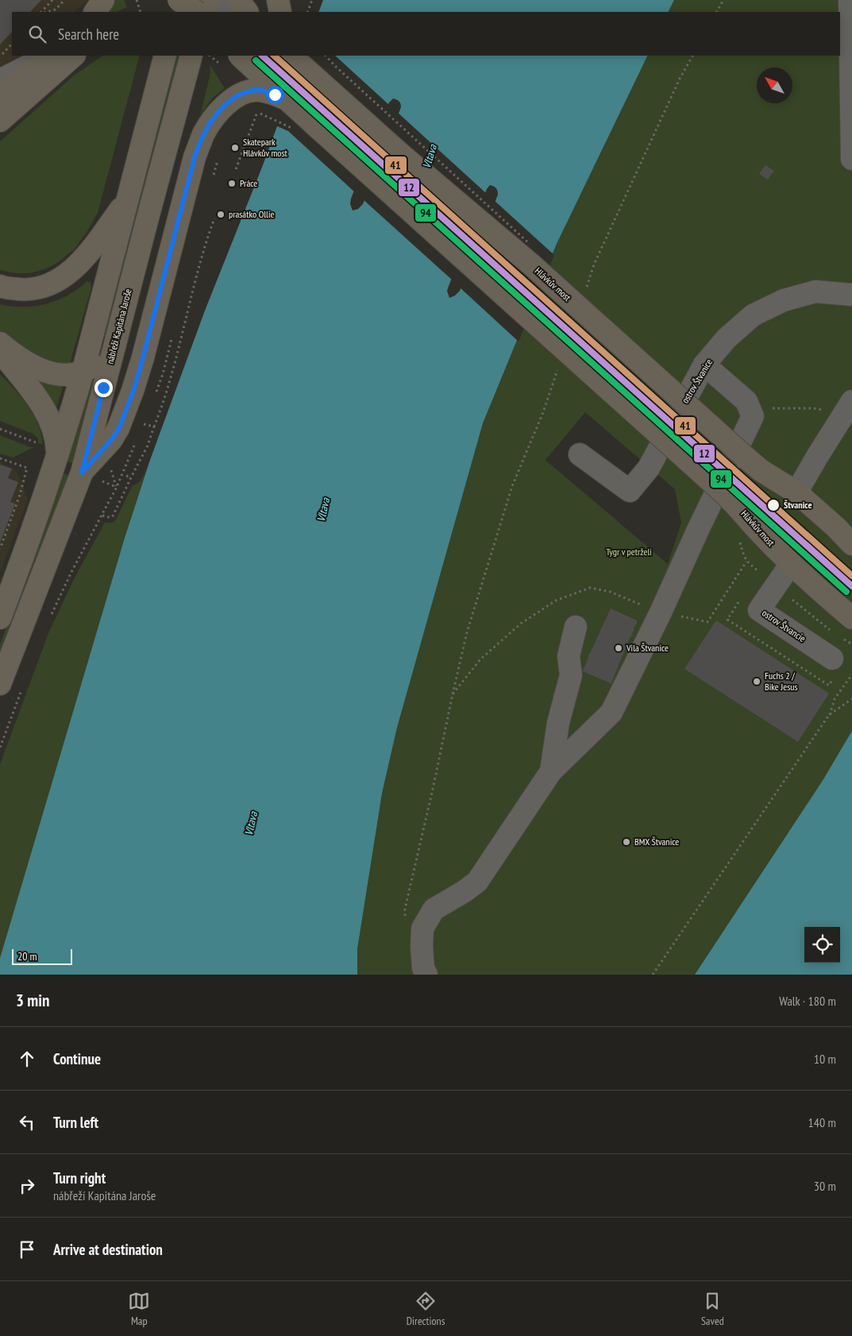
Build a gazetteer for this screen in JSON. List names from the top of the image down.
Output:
{
  "streets": {
    "main road": ["Hlávkův most", "nábřeží Kapitána Jaroše"],
    "street": ["ostrov Štvanice", "ostrov Štvancie"]
  },
  "water": ["Vltava"],
  "parks": ["Tygr v petrželi"],
  "places": [
    "Skatepark Hlávkův most",
    "Práce",
    "prasátko Ollie",
    "Štvanice",
    "Vila Štvanice",
    "Fuchs 2 / Bike Jesus",
    "BMX Štvanice"
  ],
  "lines": ["transit line 12", "transit line 41", "transit line 94"],
  "scale_bar": "20 m",
  "north": "top left",
  "page": {
    "search": "Search here",
    "scale": "20 m",
    "heading": ["3 min", "Walk · 180 m"],
    "list": [
      ["Continue", "10 m"],
      ["Turn left", "140 m"],
      ["Turn right", "nábřeží Kapitána Jaroše", "30 m"],
      "Arrive at destination"
    ],
    "nav": ["Map", "Directions", "Saved"]
  }
}
